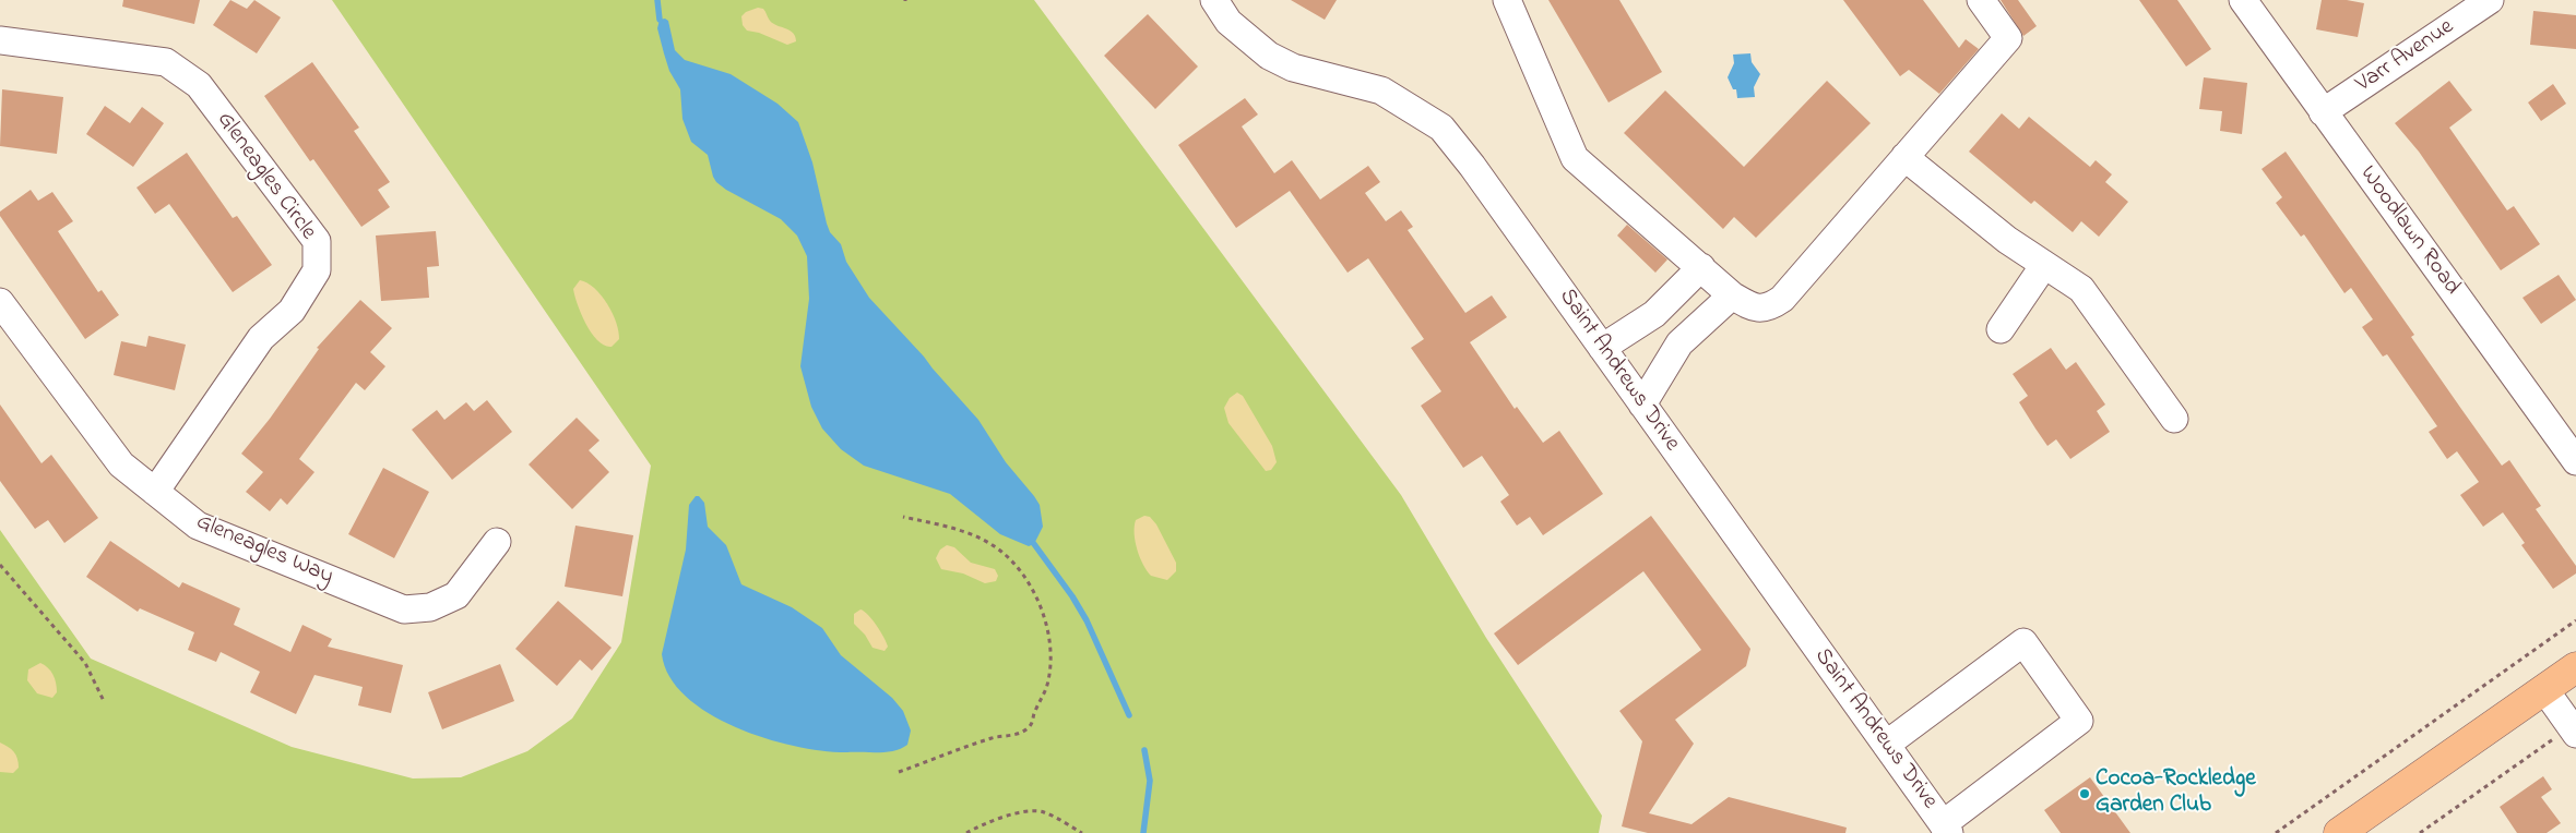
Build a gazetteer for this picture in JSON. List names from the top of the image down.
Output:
{
  "streets": {
    "street": [
      "Varr Avenue",
      "Gleneagles Circle",
      "Woodlawn Road",
      "Saint Andrews Drive",
      "Gleneagles Way"
    ]
  },
  "crossings": [
    ["Varr Avenue", "Woodlawn Road"],
    ["Gleneagles Circle", "Gleneagles Way"]
  ],
  "places": ["Cocoa-Rockledge Garden Club"]
}
